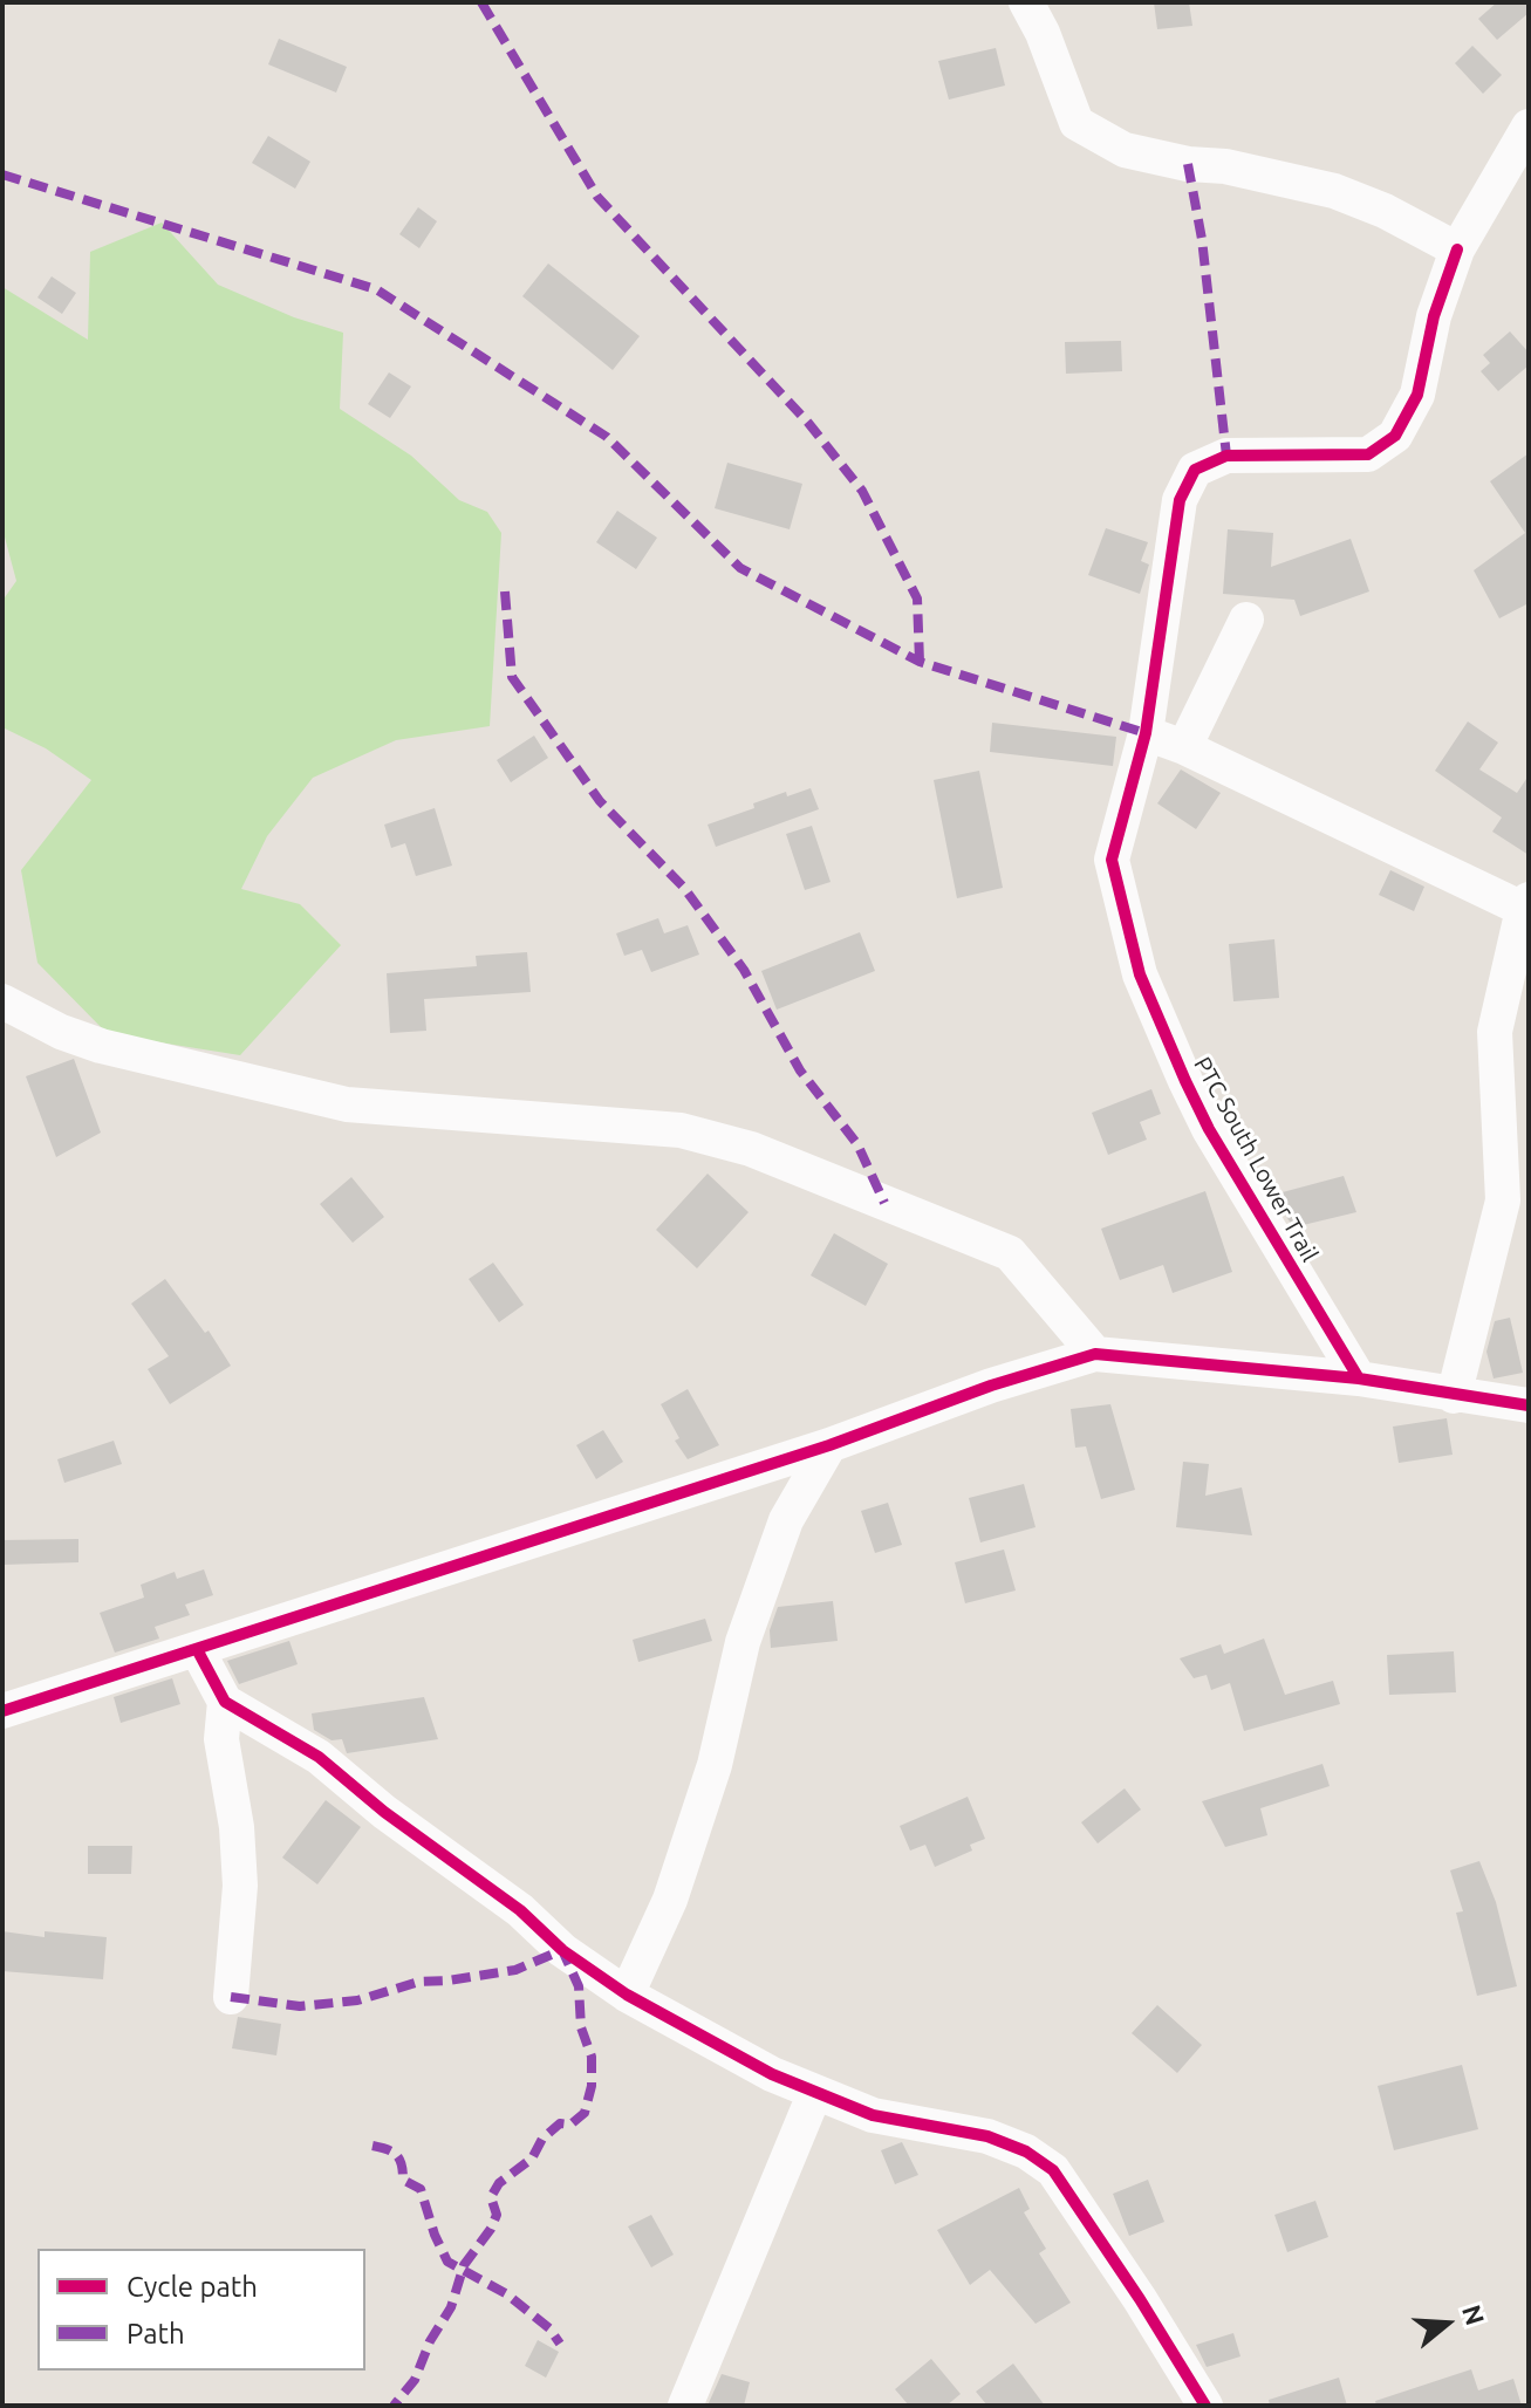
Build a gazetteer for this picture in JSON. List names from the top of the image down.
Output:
{
  "streets": {
    "street": ["PTC South Lower Trail"]
  },
  "legend": ["Cycle path", "Path"],
  "north": "right"
}
